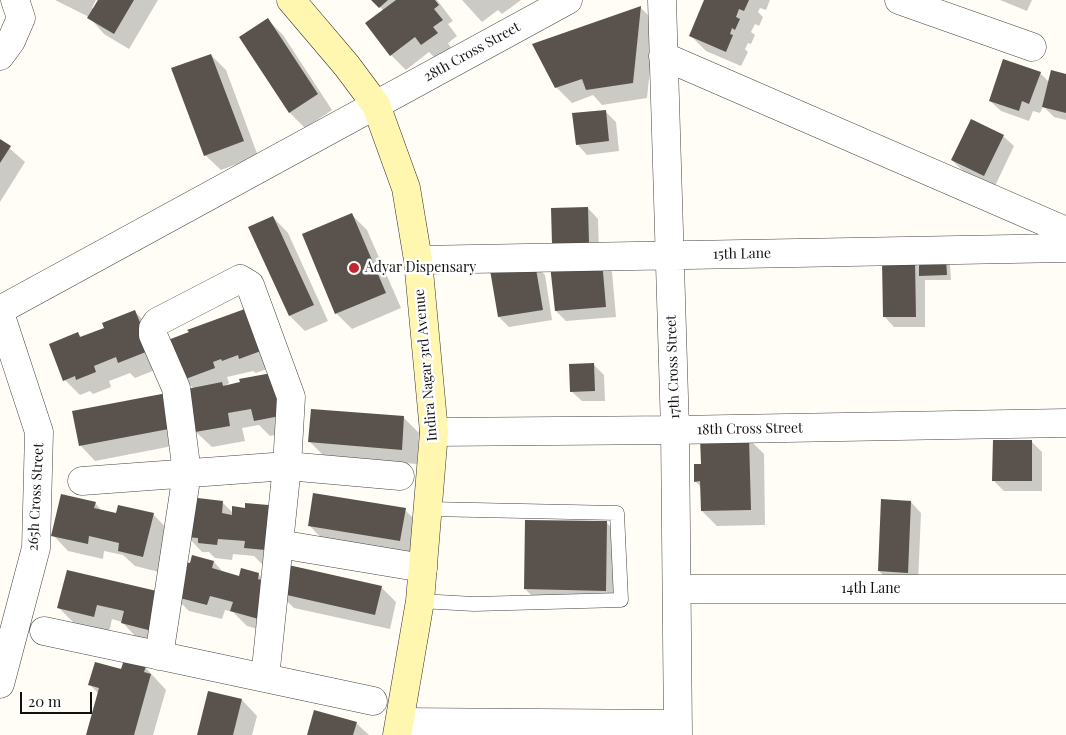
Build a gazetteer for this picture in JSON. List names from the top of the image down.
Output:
{
  "streets": {
    "street": [
      "28th Cross Street",
      "15th Lane",
      "Indira Nagar 3rd Avenue",
      "17th Cross Street",
      "18th Cross Street",
      "265h Cross Street",
      "14th Lane"
    ]
  },
  "crossings": [
    ["28th Cross Street", "Indira Nagar 3rd Avenue"],
    ["28th Cross Street", "265h Cross Street"],
    ["15th Lane", "Indira Nagar 3rd Avenue"],
    ["15th Lane", "17th Cross Street"],
    ["Indira Nagar 3rd Avenue", "18th Cross Street"],
    ["17th Cross Street", "18th Cross Street"],
    ["17th Cross Street", "14th Lane"]
  ],
  "places": ["Adyar Dispensary"],
  "scale_bar": "20 m"
}
